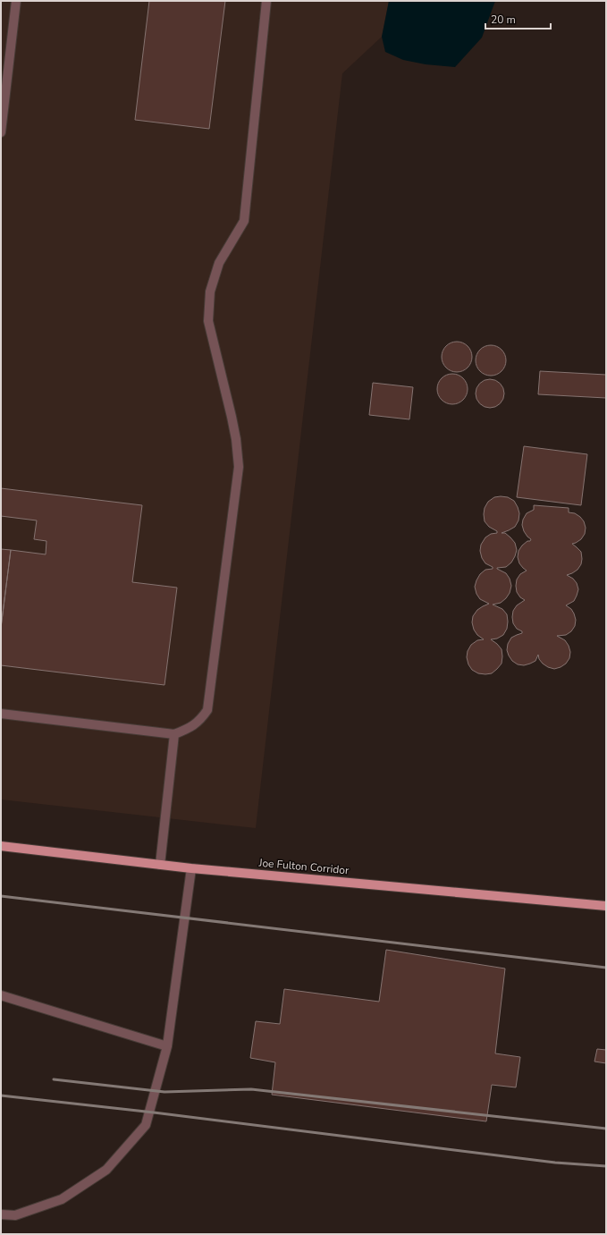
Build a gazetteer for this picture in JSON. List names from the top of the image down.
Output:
{
  "streets": {
    "main road": ["Joe Fulton Corridor"]
  },
  "scale_bar": "20 m"
}
